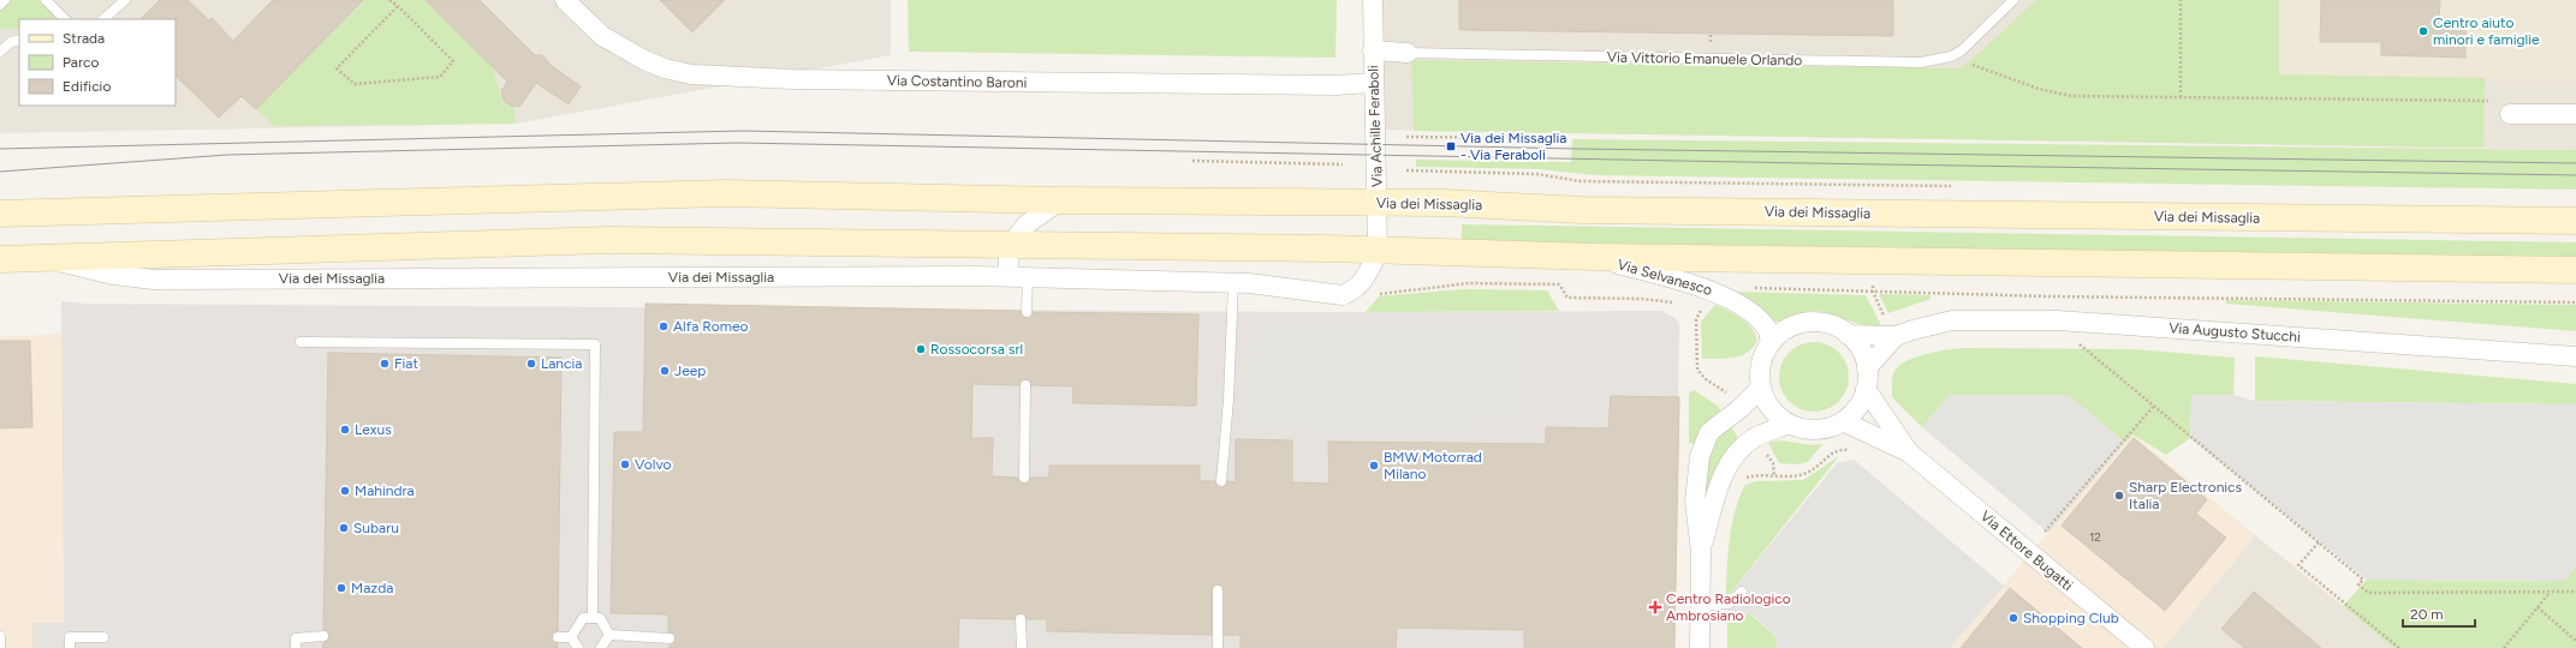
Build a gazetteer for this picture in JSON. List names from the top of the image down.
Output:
{
  "streets": {
    "main road": ["Via dei Missaglia"],
    "street": [
      "Via Vittorio Emanuele Orlando",
      "Via Costantino Baroni",
      "Via Achille Feraboli",
      "Via Selvanesco",
      "Via Augusto Stucchi",
      "Via Ettore Bugatti"
    ]
  },
  "crossings": [
    ["Via Vittorio Emanuele Orlando", "Via Achille Feraboli"],
    ["Via Costantino Baroni", "Via Achille Feraboli"],
    ["Via Achille Feraboli", "Via dei Missaglia"],
    ["Via dei Missaglia", "Via Selvanesco"],
    ["Via Selvanesco", "Via Augusto Stucchi"],
    ["Via Selvanesco", "Via Ettore Bugatti"],
    ["Via Augusto Stucchi", "Via Ettore Bugatti"]
  ],
  "places": {
    "other": [
      "Centro aiuto minori e famiglie",
      "Alfa Romeo",
      "Rossocorsa srl",
      "Fiat",
      "Lancia",
      "Jeep",
      "Lexus",
      "Volvo",
      "BMW Motorrad Milano",
      "Mahindra",
      "Sharp Electronics Italia",
      "Subaru",
      "Mazda",
      "Shopping Club"
    ],
    "transit": ["Via dei Missaglia - Via Feraboli"],
    "health": ["Centro Radiologico Ambrosiano"]
  },
  "house_numbers": ["12"],
  "legend": ["Strada", "Parco", "Edificio"],
  "scale_bar": "20 m"
}
